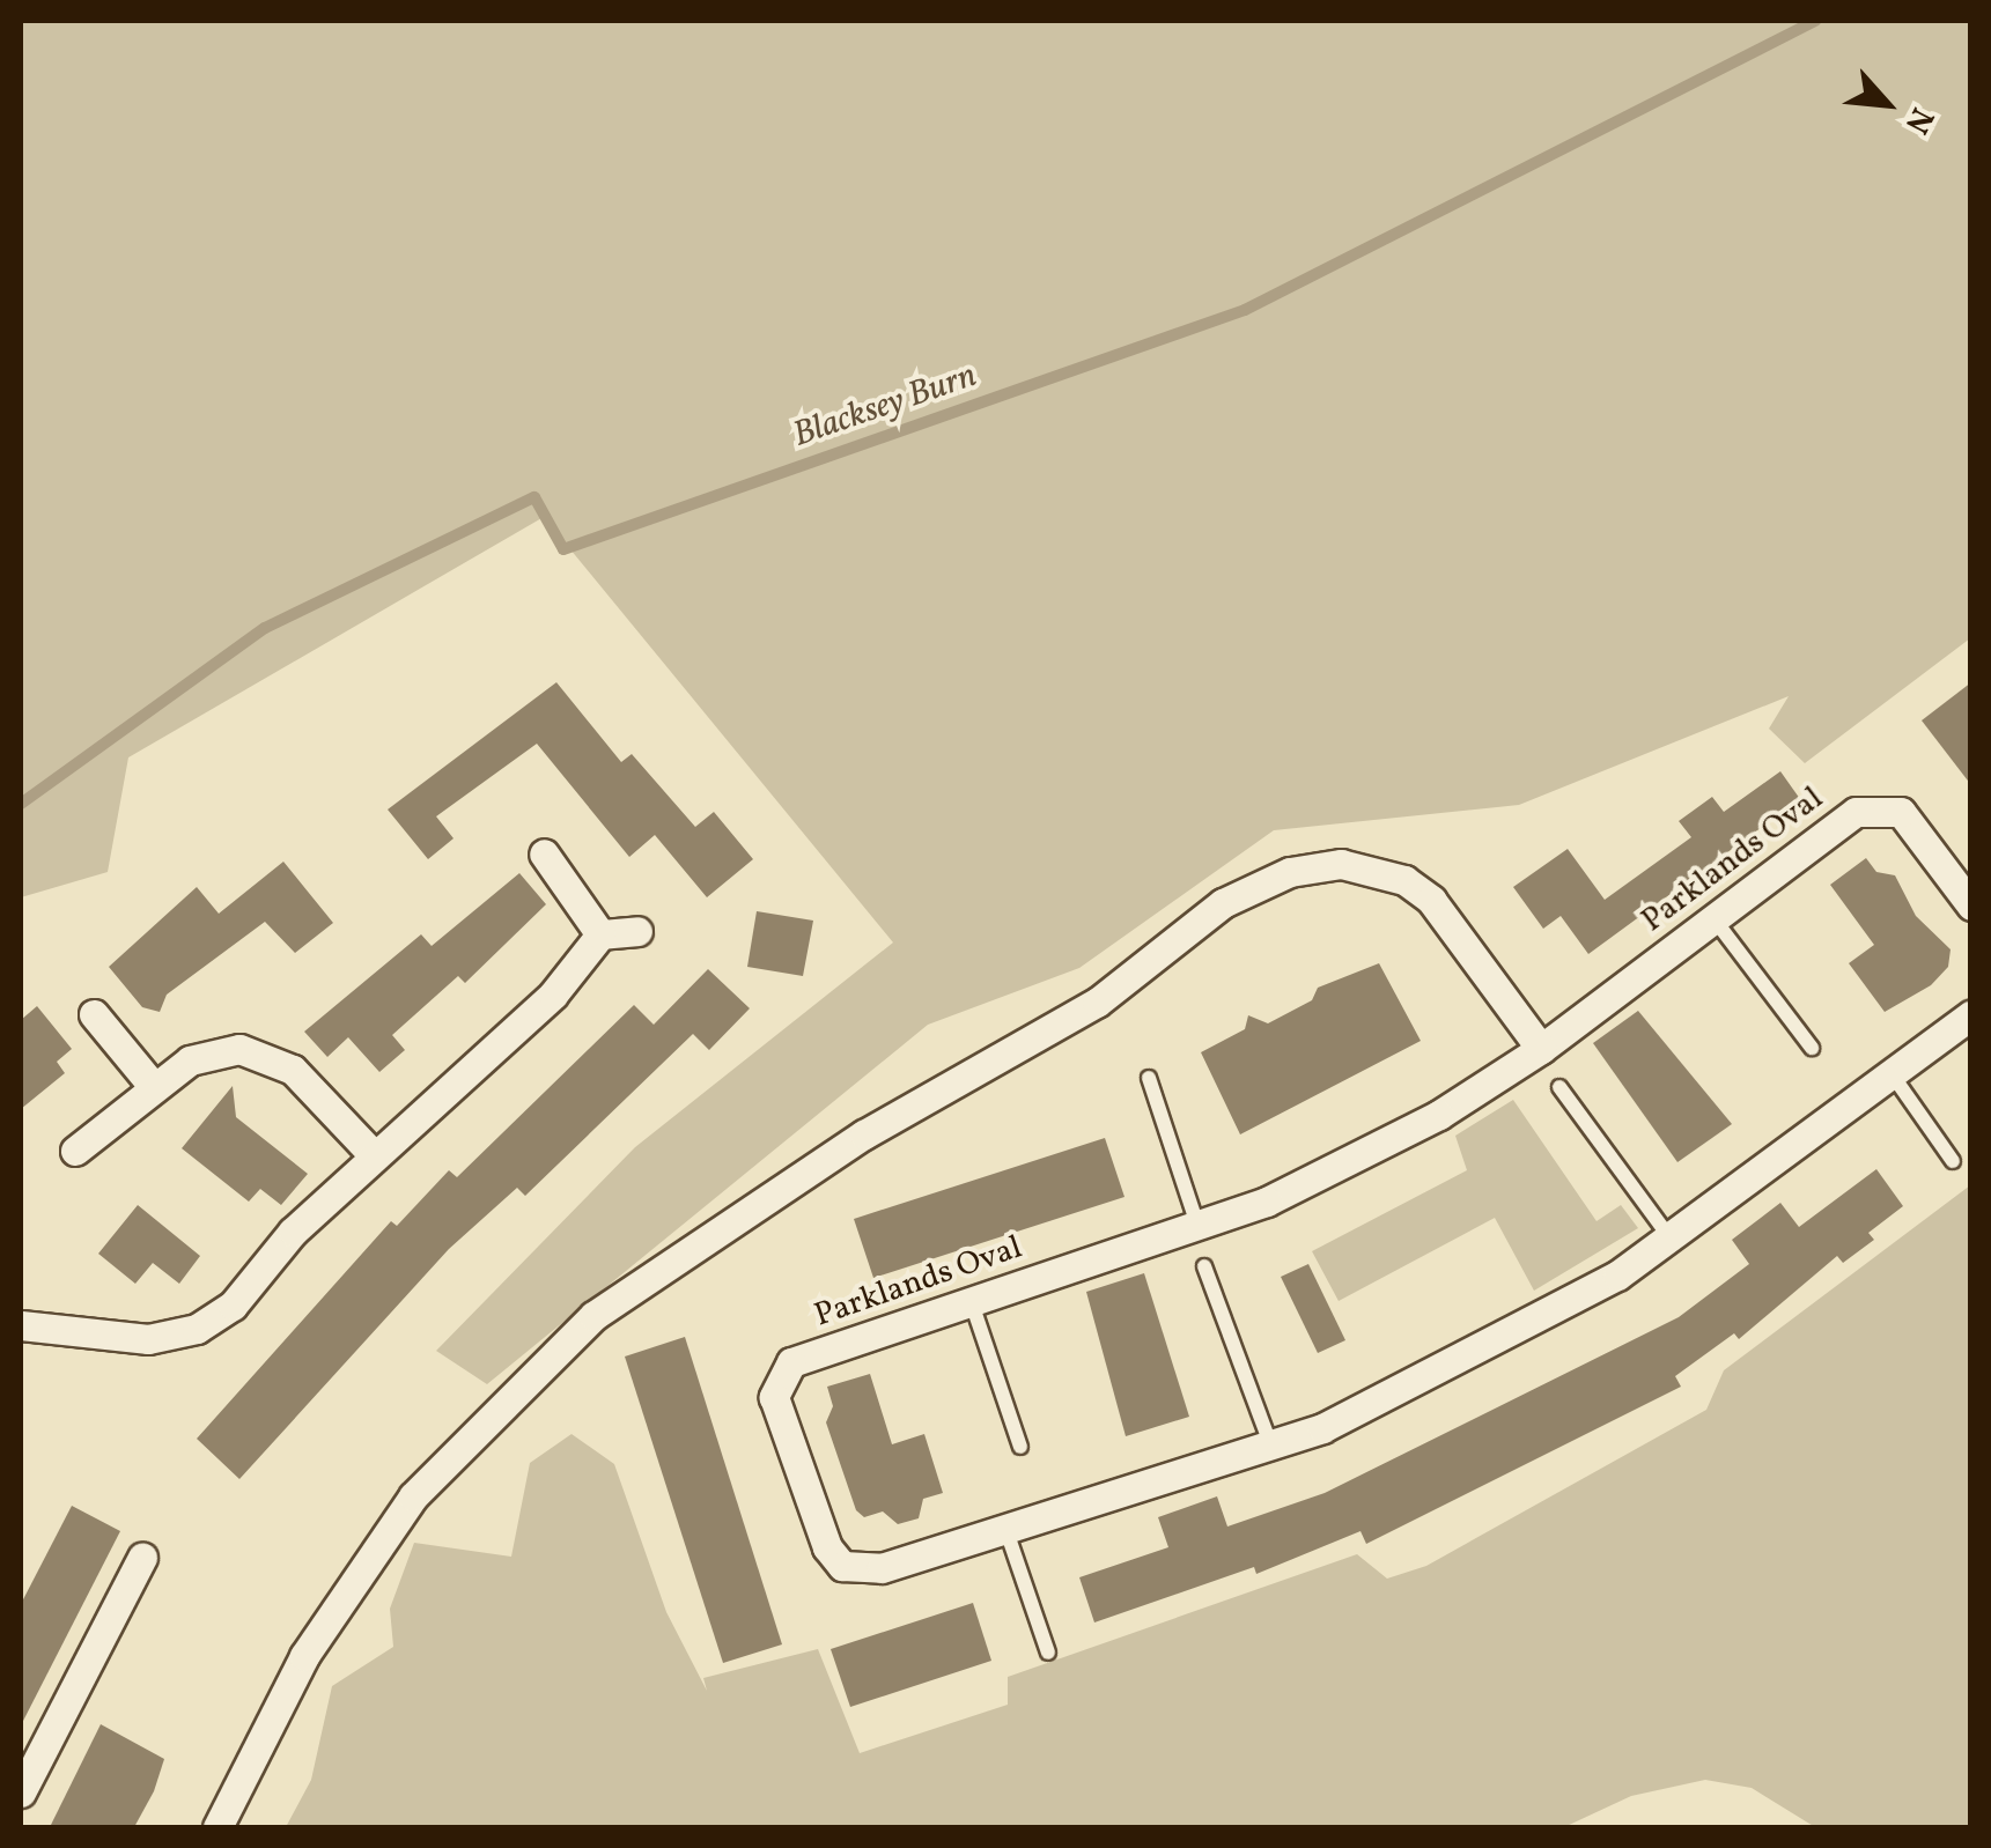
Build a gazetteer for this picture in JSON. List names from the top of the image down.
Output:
{
  "streets": {
    "street": ["Parklands Oval"]
  },
  "water": ["Blacksey Burn"],
  "north": "bottom right"
}
